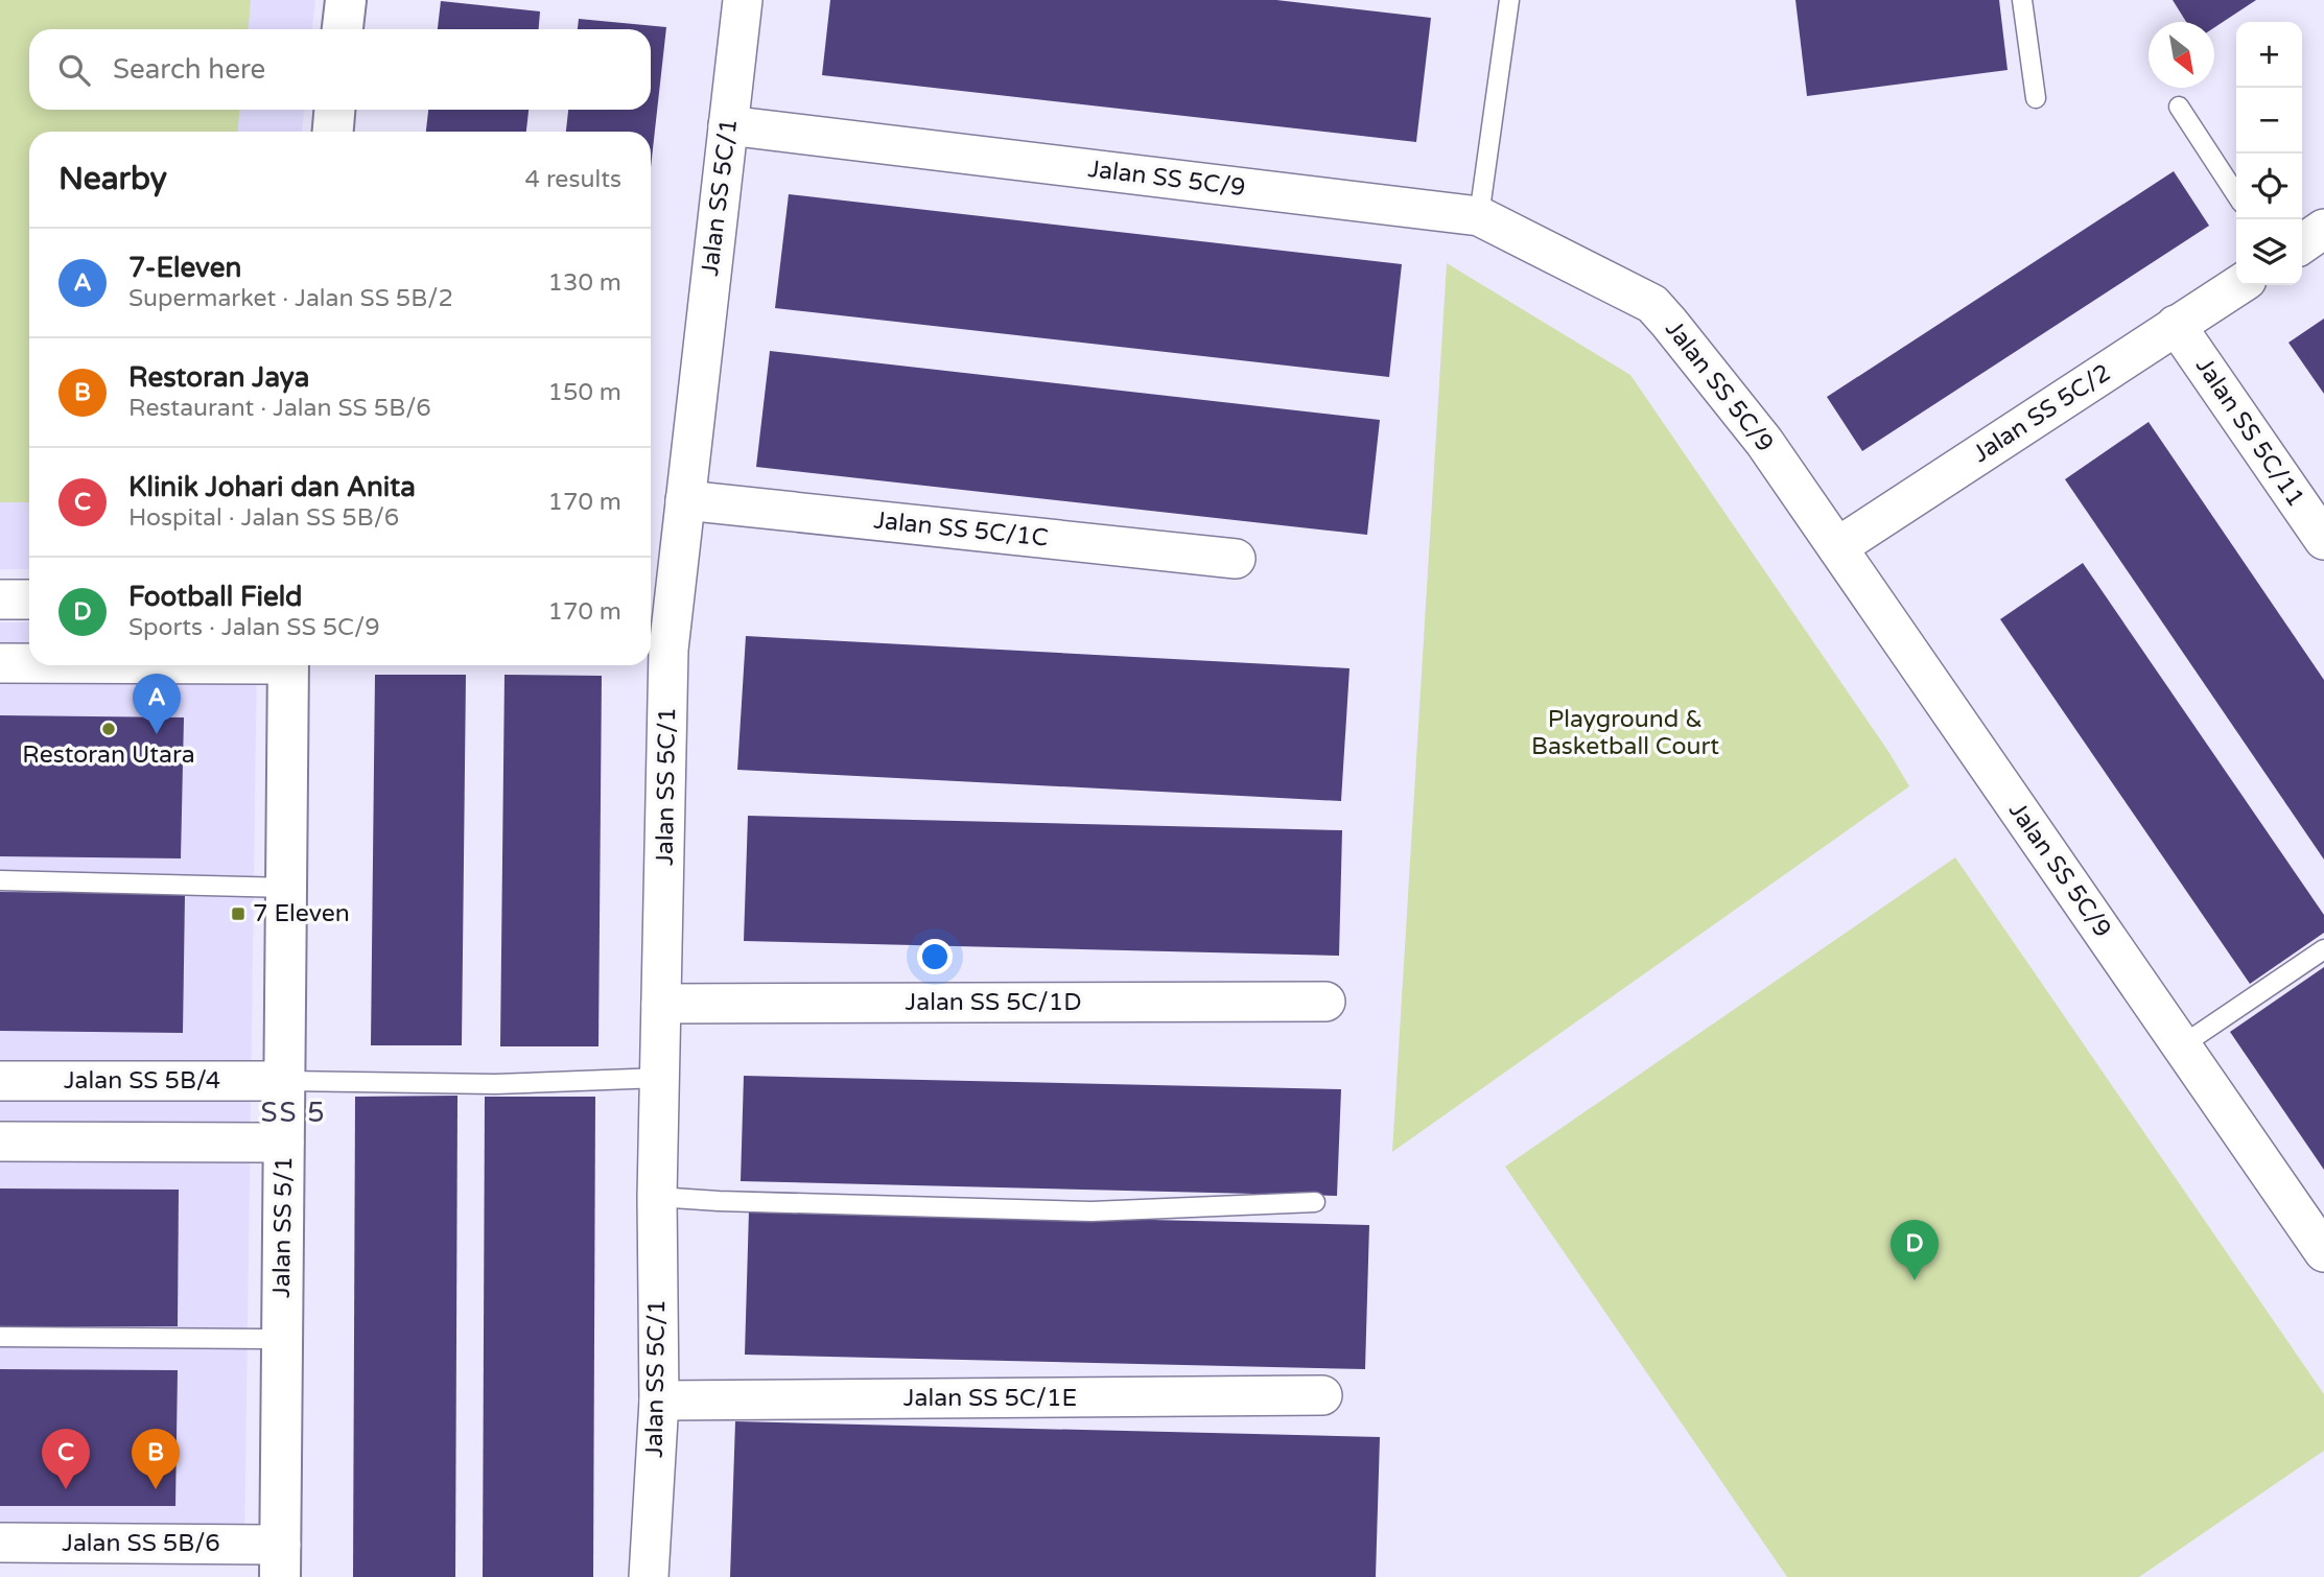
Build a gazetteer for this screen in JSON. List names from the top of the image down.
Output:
{
  "streets": {
    "street": [
      "Jalan SS 5C/9",
      "Jalan SS 5C/1",
      "Jalan SS 5C/2",
      "Jalan SS 5C/11",
      "Jalan SS 5C/1C",
      "Jalan SS 5C/1D",
      "Jalan SS 5B/4",
      "Jalan SS 5/1",
      "Jalan SS 5C/1E",
      "Jalan SS 5B/6"
    ]
  },
  "crossings": [
    ["Jalan SS 5C/9", "Jalan SS 5C/1"],
    ["Jalan SS 5C/9", "Jalan SS 5C/2"],
    ["Jalan SS 5C/1", "Jalan SS 5C/1C"],
    ["Jalan SS 5C/1", "Jalan SS 5C/1D"],
    ["Jalan SS 5C/1", "Jalan SS 5C/1E"],
    ["Jalan SS 5C/2", "Jalan SS 5C/11"],
    ["Jalan SS 5B/4", "Jalan SS 5/1"],
    ["Jalan SS 5/1", "Jalan SS 5B/6"]
  ],
  "districts": ["SS 5"],
  "parks": ["Playground & Basketball Court"],
  "places": {
    "other": ["Restoran Utara"],
    "transit": ["7 Eleven"]
  },
  "north": "bottom right",
  "page": {
    "map_buttons": ["+", "−"],
    "search": "Search here",
    "heading": ["Nearby", "4 results"],
    "list": [
      {
        "mark": "A",
        "name": "7-Eleven",
        "note": "Supermarket · Jalan SS 5B/2",
        "value": "130 m"
      },
      {
        "mark": "B",
        "name": "Restoran Jaya",
        "note": "Restaurant · Jalan SS 5B/6",
        "value": "150 m"
      },
      {
        "mark": "C",
        "name": "Klinik Johari dan Anita",
        "note": "Hospital · Jalan SS 5B/6",
        "value": "170 m"
      },
      {
        "mark": "D",
        "name": "Football Field",
        "note": "Sports · Jalan SS 5C/9",
        "value": "170 m"
      }
    ],
    "pins": [
      "A",
      "D",
      "B",
      "C"
    ]
  }
}
